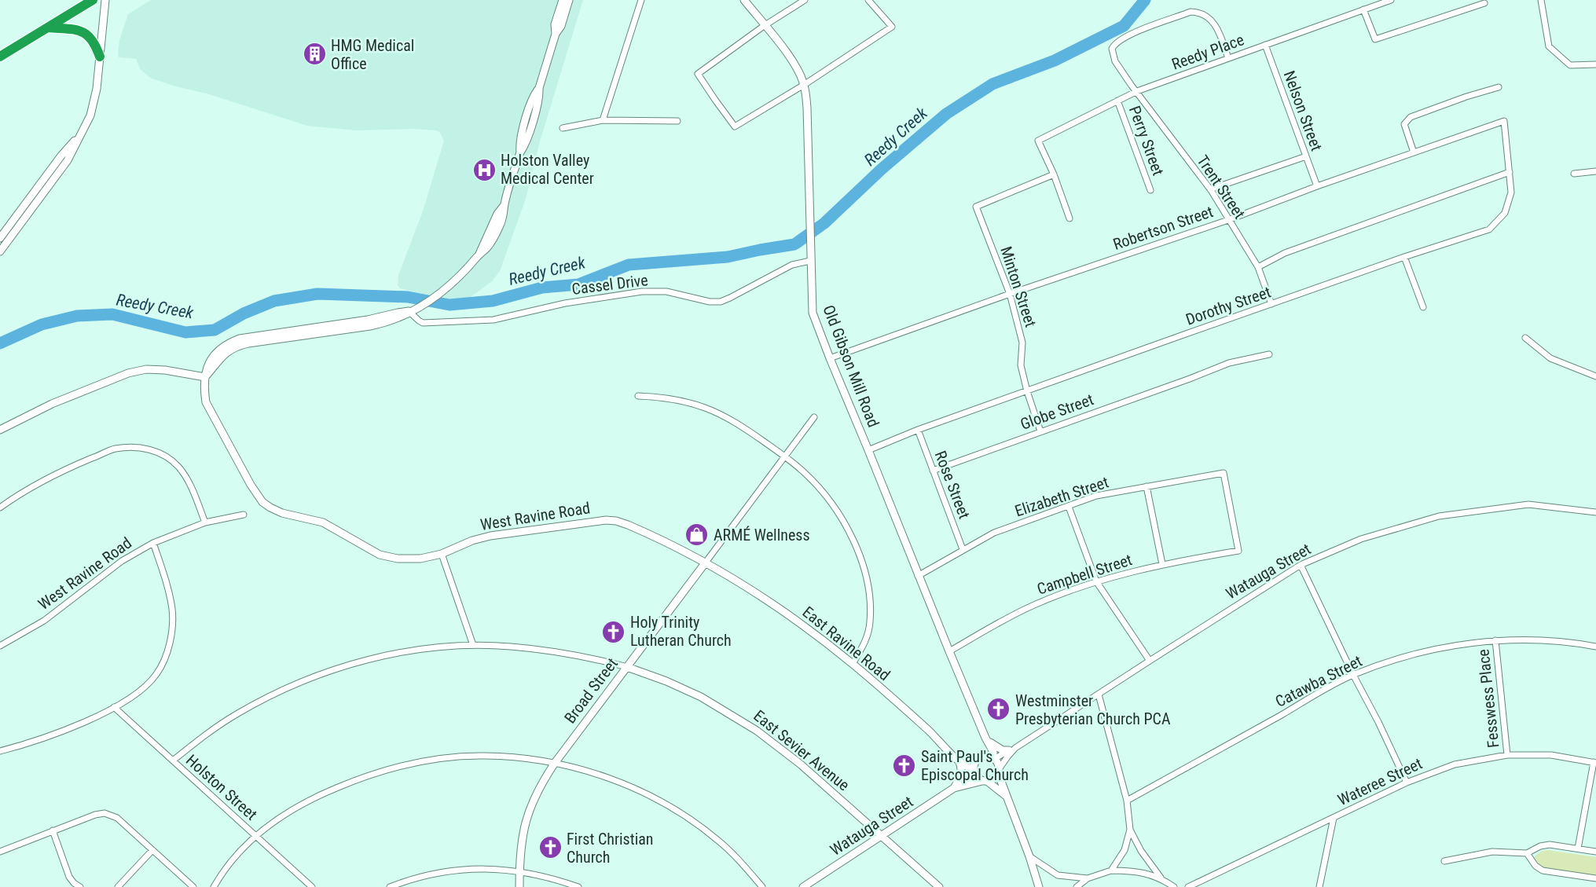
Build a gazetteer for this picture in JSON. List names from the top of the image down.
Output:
{
  "streets": {
    "street": [
      "Reedy Place",
      "Nelson Street",
      "Perry Street",
      "Trent Street",
      "Robertson Street",
      "Cassel Drive",
      "Minton Street",
      "Dorothy Street",
      "Old Gibson Mill Road",
      "Globe Street",
      "Rose Street",
      "Elizabeth Street",
      "West Ravine Road",
      "Watauga Street",
      "Campbell Street",
      "East Ravine Road",
      "Catawba Street",
      "Broad Street",
      "Fesswess Place",
      "East Sevier Avenue",
      "Wateree Street",
      "Holston Street"
    ]
  },
  "crossings": [
    ["Reedy Place", "Nelson Street"],
    ["Reedy Place", "Perry Street"],
    ["Reedy Place", "Trent Street"],
    ["Reedy Place", "Minton Street"],
    ["Nelson Street", "Robertson Street"],
    ["Trent Street", "Robertson Street"],
    ["Trent Street", "Dorothy Street"],
    ["Robertson Street", "Minton Street"],
    ["Robertson Street", "Dorothy Street"],
    ["Robertson Street", "Old Gibson Mill Road"],
    ["Cassel Drive", "Old Gibson Mill Road"],
    ["Cassel Drive", "West Ravine Road"],
    ["Minton Street", "Dorothy Street"],
    ["Minton Street", "Globe Street"],
    ["Dorothy Street", "Old Gibson Mill Road"],
    ["Dorothy Street", "Rose Street"],
    ["Old Gibson Mill Road", "Elizabeth Street"],
    ["Old Gibson Mill Road", "Watauga Street"],
    ["Old Gibson Mill Road", "Campbell Street"],
    ["Old Gibson Mill Road", "East Ravine Road"],
    ["Globe Street", "Rose Street"],
    ["Rose Street", "Elizabeth Street"],
    ["Elizabeth Street", "Campbell Street"],
    ["West Ravine Road", "East Ravine Road"],
    ["West Ravine Road", "Broad Street"],
    ["Watauga Street", "East Ravine Road"],
    ["Watauga Street", "East Sevier Avenue"],
    ["East Ravine Road", "Broad Street"],
    ["Catawba Street", "Fesswess Place"],
    ["Broad Street", "East Sevier Avenue"],
    ["Fesswess Place", "Wateree Street"]
  ],
  "water": ["Reedy Creek"],
  "places": {
    "building": ["HMG Medical Office"],
    "hospital": ["Holston Valley Medical Center"],
    "shop": ["ARMÉ Wellness"],
    "church": [
      "Holy Trinity Lutheran Church",
      "Westminster Presbyterian Church PCA",
      "Saint Paul's Episcopal Church",
      "First Christian Church"
    ]
  }
}
